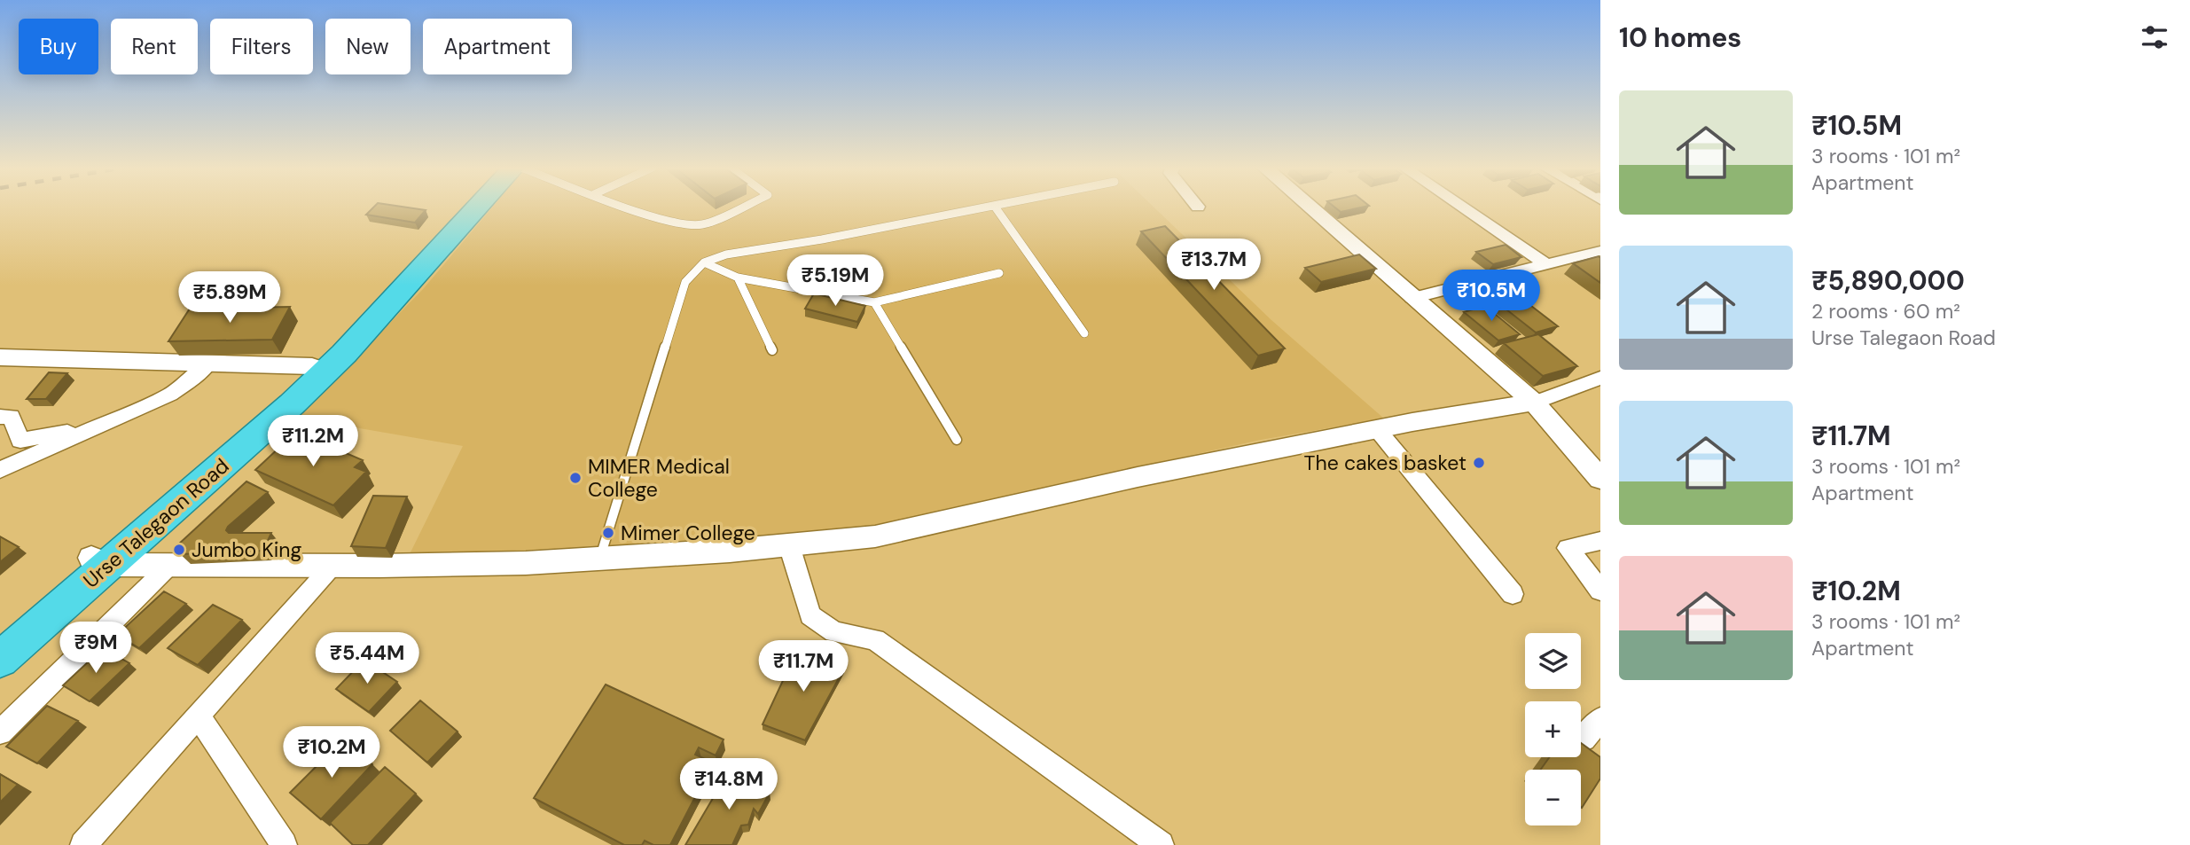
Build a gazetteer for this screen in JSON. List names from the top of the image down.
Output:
{
  "streets": {
    "highway": ["Urse Talegaon Road"]
  },
  "places": [
    "The cakes basket",
    "MIMER Medical College",
    "Mimer College",
    "Jumbo King"
  ],
  "page": {
    "heading": "10 homes",
    "chip": [
      "Buy",
      "Rent",
      "Filters",
      "New",
      "Apartment"
    ],
    "list": [
      {
        "name": "₹10.5M",
        "note": "3 rooms · 101 m² · Apartment"
      },
      {
        "name": "₹5,890,000",
        "note": "2 rooms · 60 m² · Urse Talegaon Road"
      },
      {
        "name": "₹11.7M",
        "note": "3 rooms · 101 m² · Apartment"
      },
      {
        "name": "₹10.2M",
        "note": "3 rooms · 101 m² · Apartment"
      }
    ],
    "price": [
      "₹13.7M",
      "₹5.19M",
      "₹10.5M",
      "₹5.89M",
      "₹11.2M",
      "₹9M",
      "₹5.44M",
      "₹11.7M",
      "₹10.2M",
      "₹14.8M"
    ],
    "map_buttons": ["+", "−"]
  }
}
